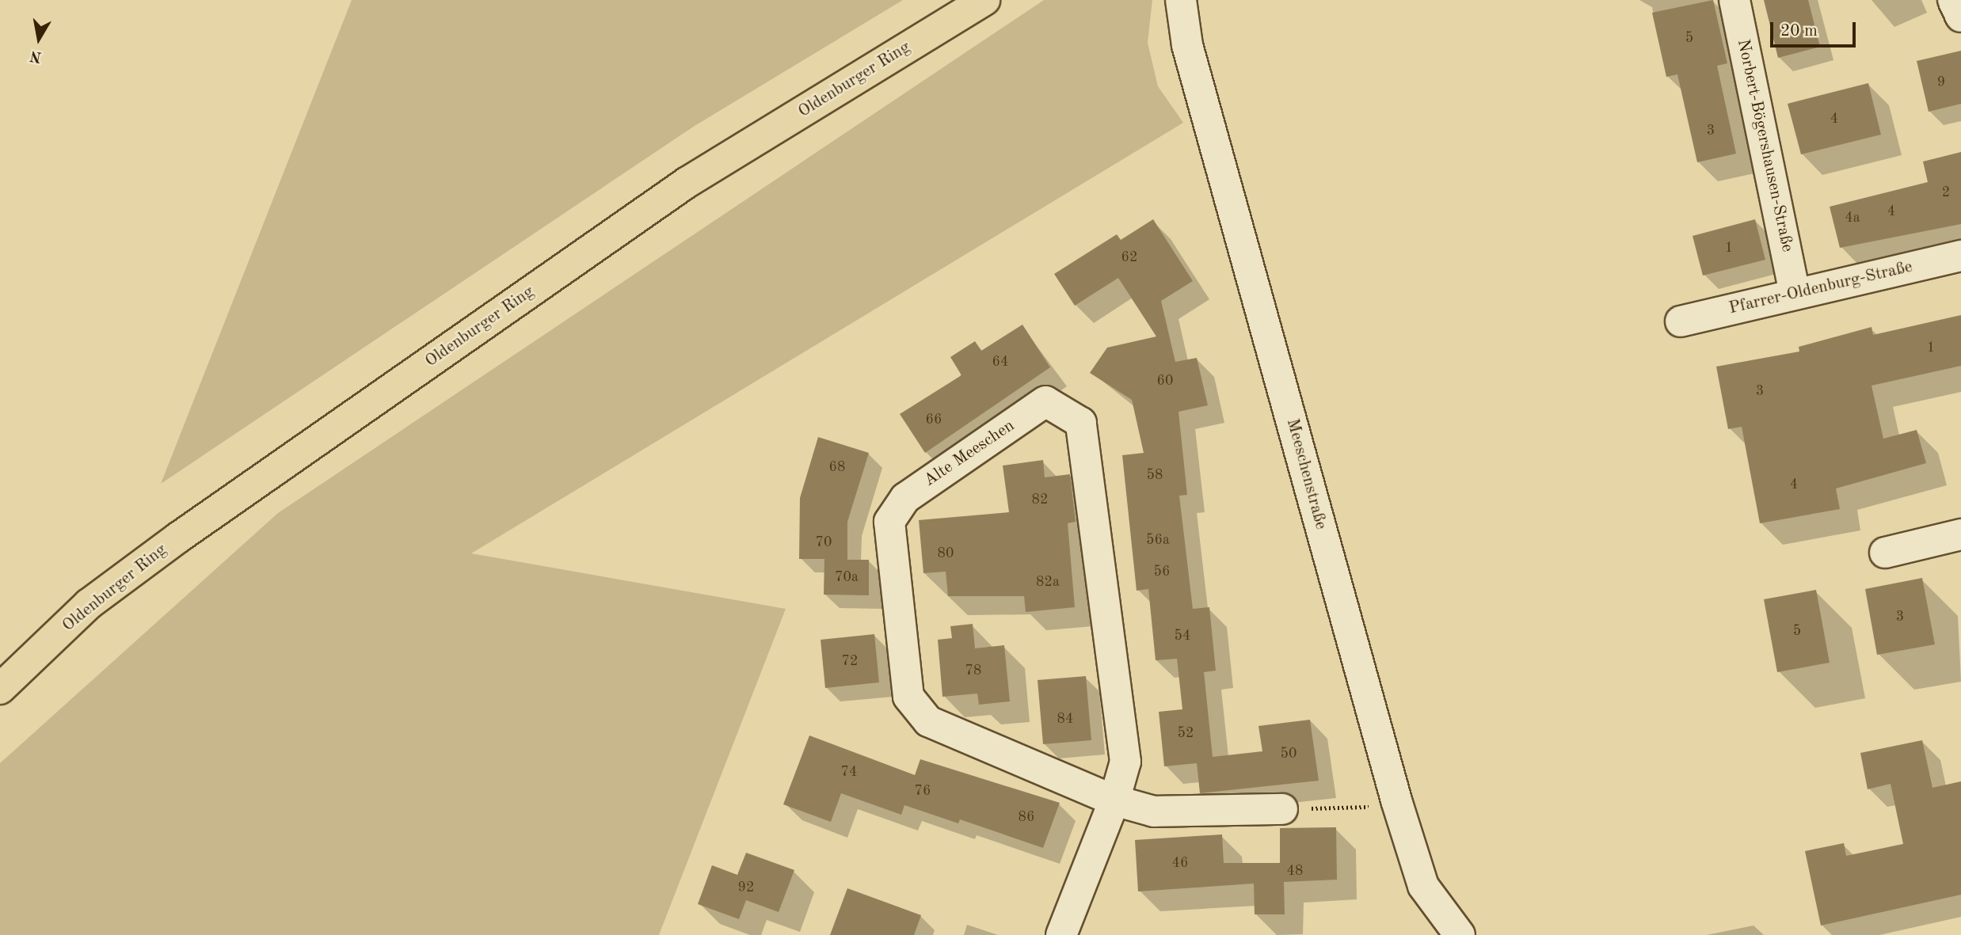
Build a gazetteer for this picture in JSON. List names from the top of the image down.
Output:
{
  "streets": {
    "main road": ["Oldenburger Ring"],
    "street": [
      "Norbert-Bögershausen-Straße",
      "Pfarrer-Oldenburg-Straße",
      "Alte Meeschen",
      "Meeschenstraße"
    ]
  },
  "crossings": [
    ["Norbert-Bögershausen-Straße", "Pfarrer-Oldenburg-Straße"]
  ],
  "house_numbers": [
    "5",
    "9",
    "4",
    "3",
    "2",
    "4",
    "4a",
    "1",
    "62",
    "1",
    "64",
    "60",
    "3",
    "66",
    "68",
    "58",
    "4",
    "82",
    "56a",
    "70",
    "80",
    "56",
    "70a",
    "82a",
    "3",
    "5",
    "54",
    "72",
    "78",
    "84",
    "52",
    "50",
    "74",
    "76",
    "86",
    "46",
    "48",
    "92"
  ],
  "scale_bar": "20 m",
  "north": "bottom"
}
